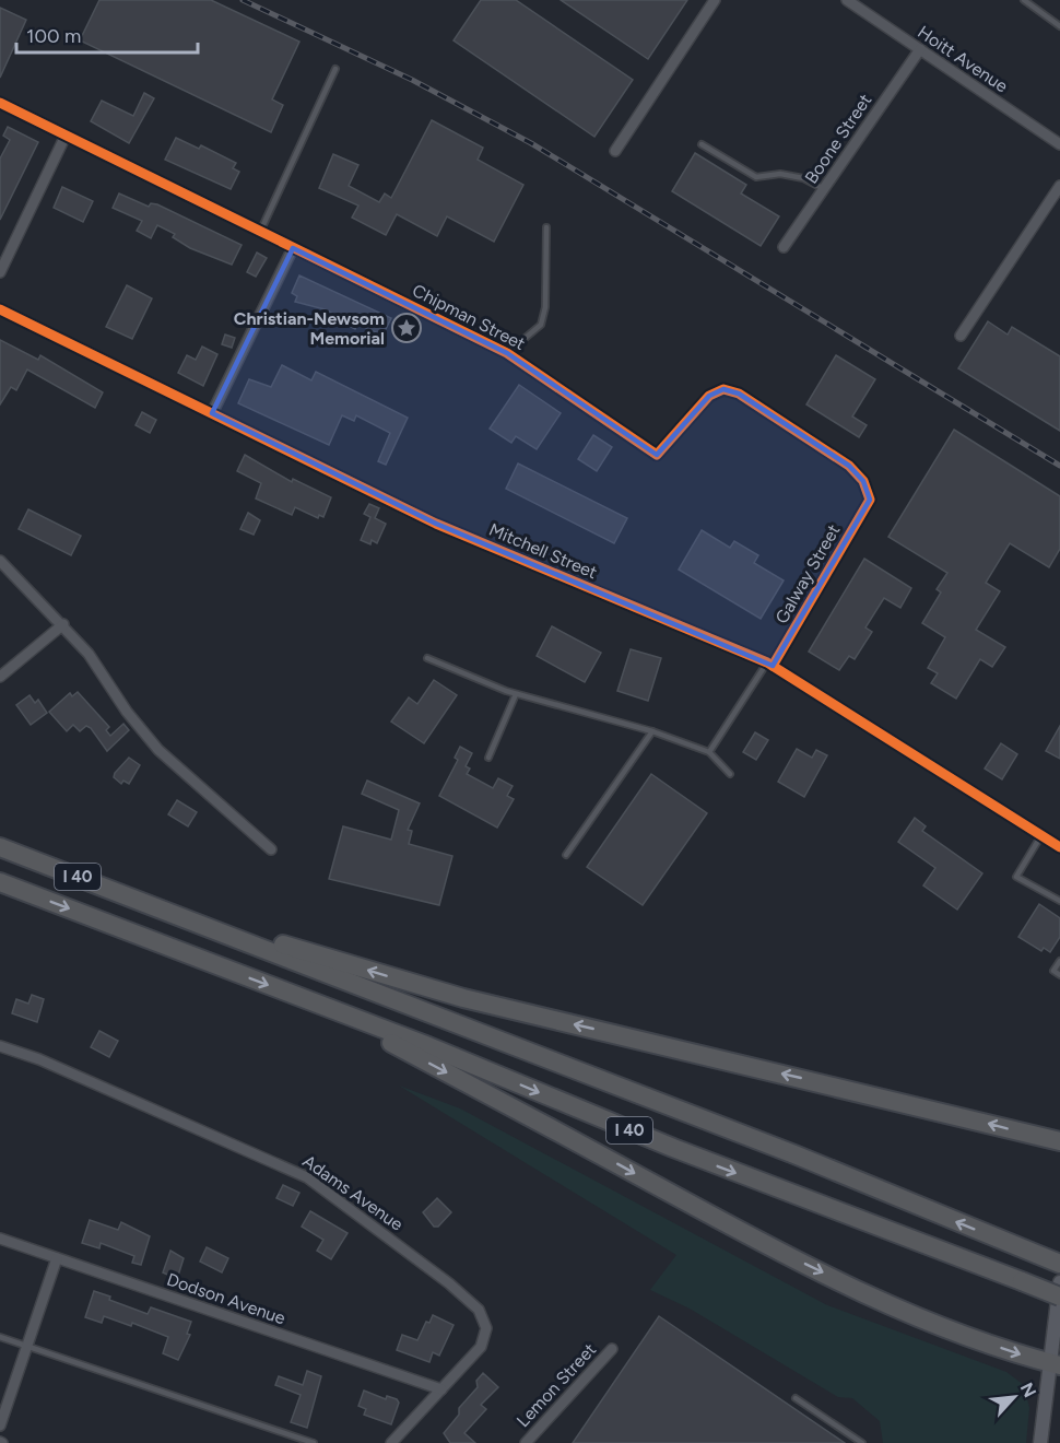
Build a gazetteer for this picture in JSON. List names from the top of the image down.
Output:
{
  "streets": {
    "highway": ["I 40"],
    "street": [
      "Hoitt Avenue",
      "Boone Street",
      "Chipman Street",
      "Mitchell Street",
      "Galway Street",
      "Adams Avenue",
      "Dodson Avenue",
      "Lemon Street"
    ]
  },
  "crossings": [
    ["Hoitt Avenue", "Boone Street"],
    ["Chipman Street", "Galway Street"],
    ["Mitchell Street", "Galway Street"],
    ["Adams Avenue", "Dodson Avenue"]
  ],
  "places": {
    "place": ["Christian-Newsom Memorial"]
  },
  "scale_bar": "100 m",
  "north": "top right"
}
